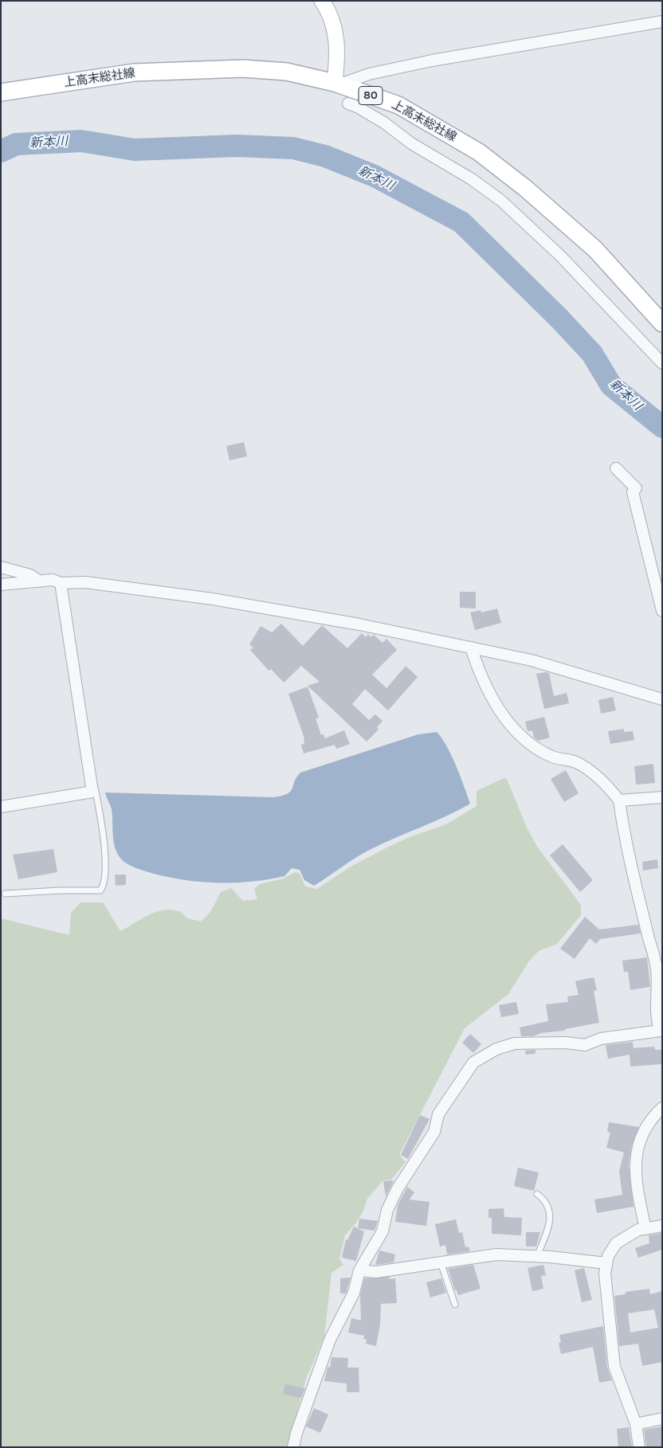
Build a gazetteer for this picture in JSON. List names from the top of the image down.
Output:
{
  "streets": {
    "main road": ["上高末総社線", "80"]
  },
  "water": ["新本川"]
}
